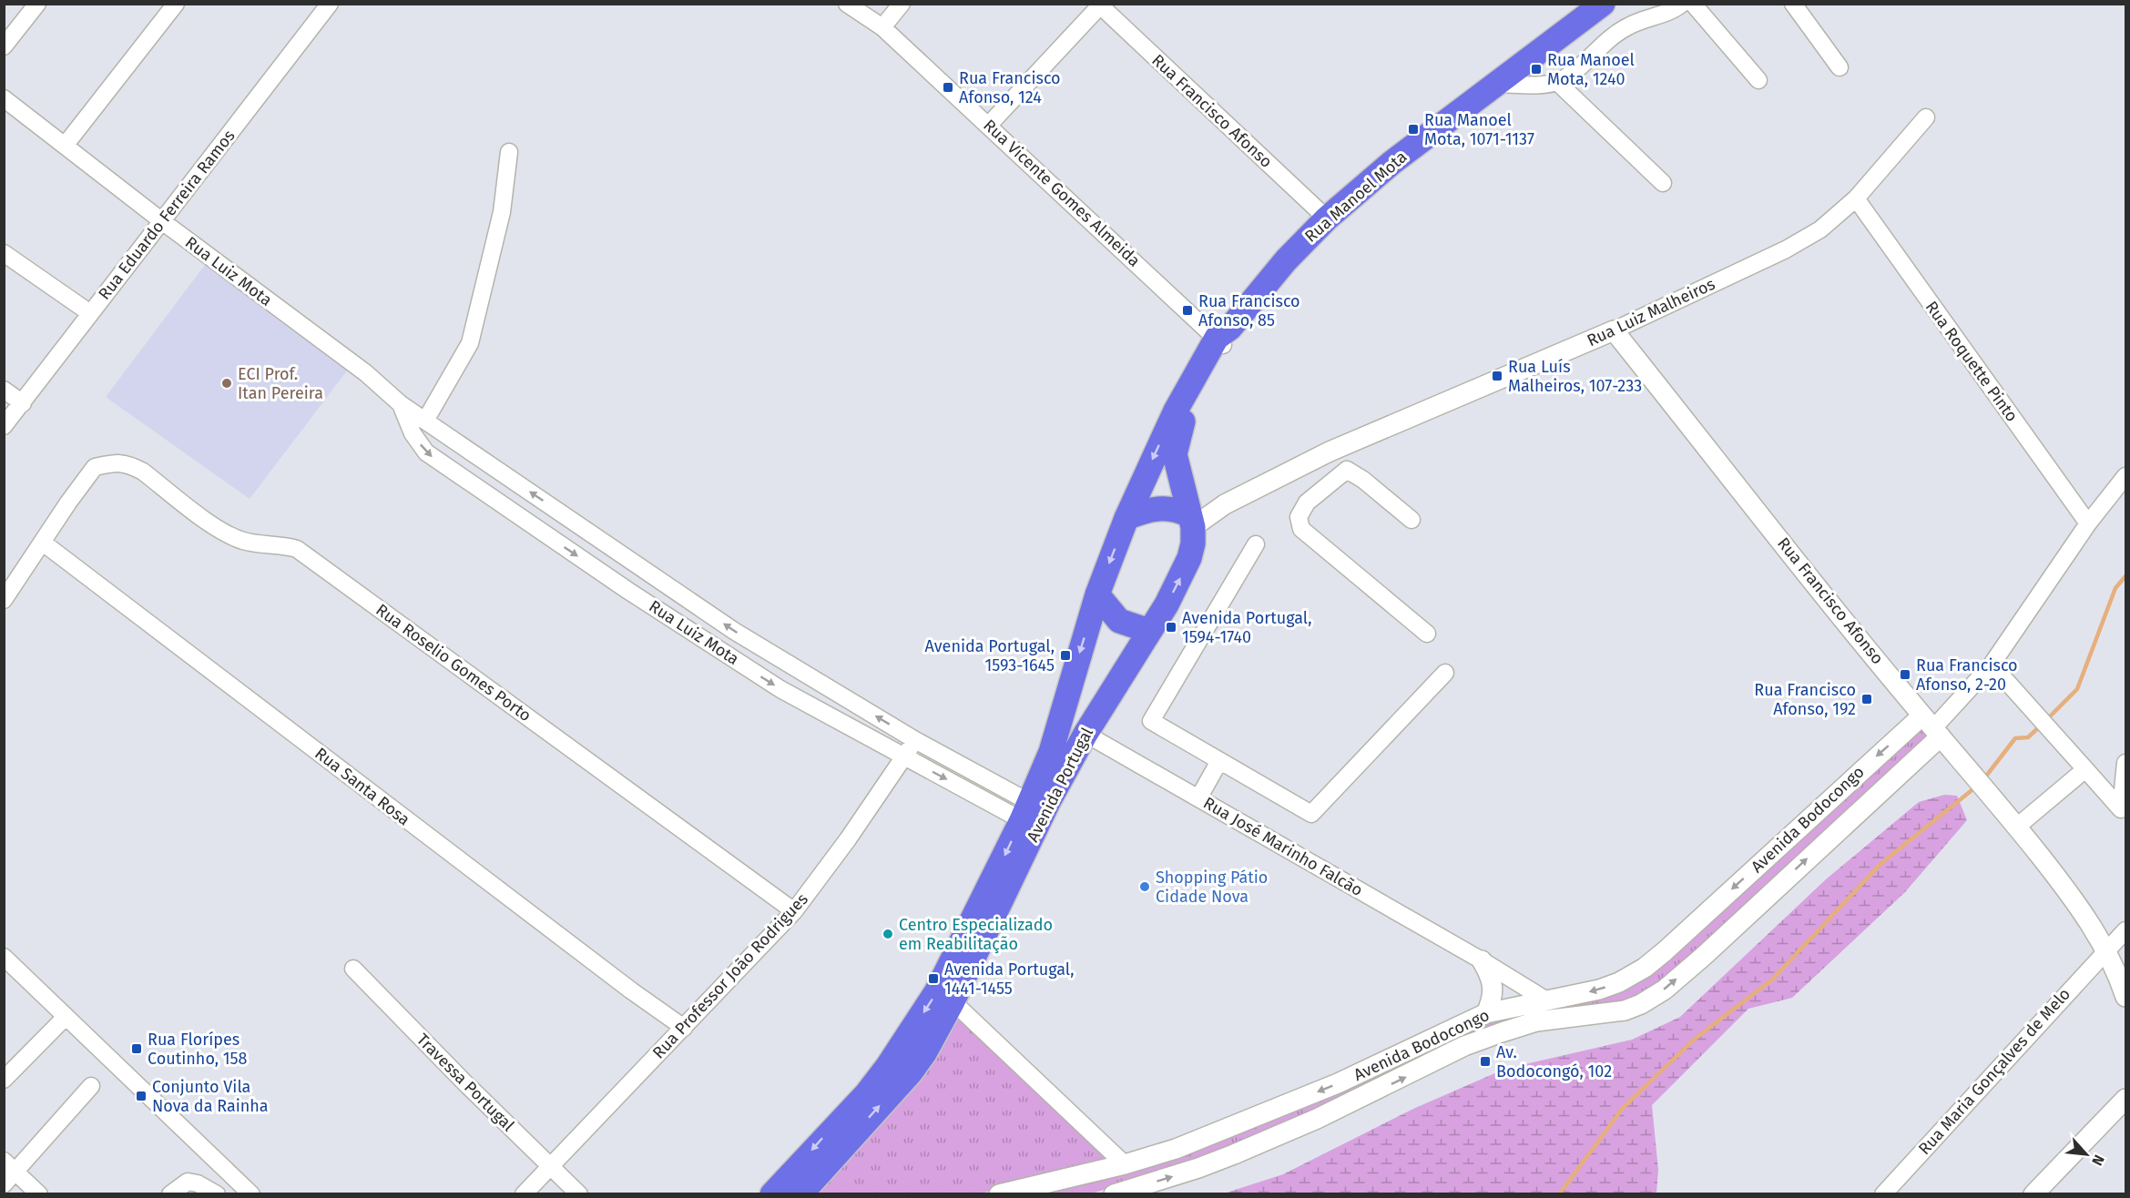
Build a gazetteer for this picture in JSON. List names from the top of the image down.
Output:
{
  "streets": {
    "main road": ["Rua Manoel Mota", "Avenida Portugal"],
    "street": [
      "Rua Francisco Afonso",
      "Rua Vicente Gomes Almeida",
      "Rua Eduardo Ferreira Ramos",
      "Rua Luiz Mota",
      "Rua Luiz Malheiros",
      "Rua Roquette Pinto",
      "Rua Roselio Gomes Porto",
      "Rua Santa Rosa",
      "Avenida Bodocongo",
      "Rua José Marinho Falcão",
      "Rua Professor João Rodrigues",
      "Rua Maria Gonçalves de Melo",
      "Travessa Portugal"
    ]
  },
  "crossings": [
    ["Rua Francisco Afonso", "Rua Manoel Mota"],
    ["Rua Francisco Afonso", "Rua Luiz Malheiros"],
    ["Rua Francisco Afonso", "Avenida Bodocongo"],
    ["Rua Francisco Afonso", "Rua Maria Gonçalves de Melo"],
    ["Rua Vicente Gomes Almeida", "Rua Manoel Mota"],
    ["Rua Vicente Gomes Almeida", "Avenida Portugal"],
    ["Rua Manoel Mota", "Avenida Portugal"],
    ["Rua Eduardo Ferreira Ramos", "Rua Luiz Mota"],
    ["Rua Luiz Mota", "Avenida Portugal"],
    ["Rua Luiz Mota", "Rua Professor João Rodrigues"],
    ["Rua Luiz Malheiros", "Rua Roquette Pinto"],
    ["Rua Luiz Malheiros", "Avenida Portugal"],
    ["Rua Roquette Pinto", "Avenida Bodocongo"],
    ["Rua Roselio Gomes Porto", "Rua Santa Rosa"],
    ["Rua Roselio Gomes Porto", "Rua Professor João Rodrigues"],
    ["Avenida Portugal", "Rua José Marinho Falcão"],
    ["Rua Santa Rosa", "Rua Professor João Rodrigues"],
    ["Avenida Bodocongo", "Rua José Marinho Falcão"],
    ["Rua Professor João Rodrigues", "Travessa Portugal"]
  ],
  "places": {
    "transit": [
      "Rua Manoel Mota, 1240",
      "Rua Francisco Afonso, 124",
      "Rua Manoel Mota, 1071-1137",
      "Rua Francisco Afonso, 85",
      "Rua Luís Malheiros, 107-233",
      "Avenida Portugal, 1594-1740",
      "Avenida Portugal, 1593-1645",
      "Rua Francisco Afonso, 2-20",
      "Rua Francisco Afonso, 192",
      "Avenida Portugal, 1441-1455",
      "Rua Florípes Coutinho, 158",
      "Av. Bodocongó, 102",
      "Conjunto Vila Nova da Rainha"
    ],
    "other": ["ECI Prof. Itan Pereira", "Shopping Pátio Cidade Nova", "Centro Especializado em Reabilitação"]
  },
  "north": "bottom right"
}
